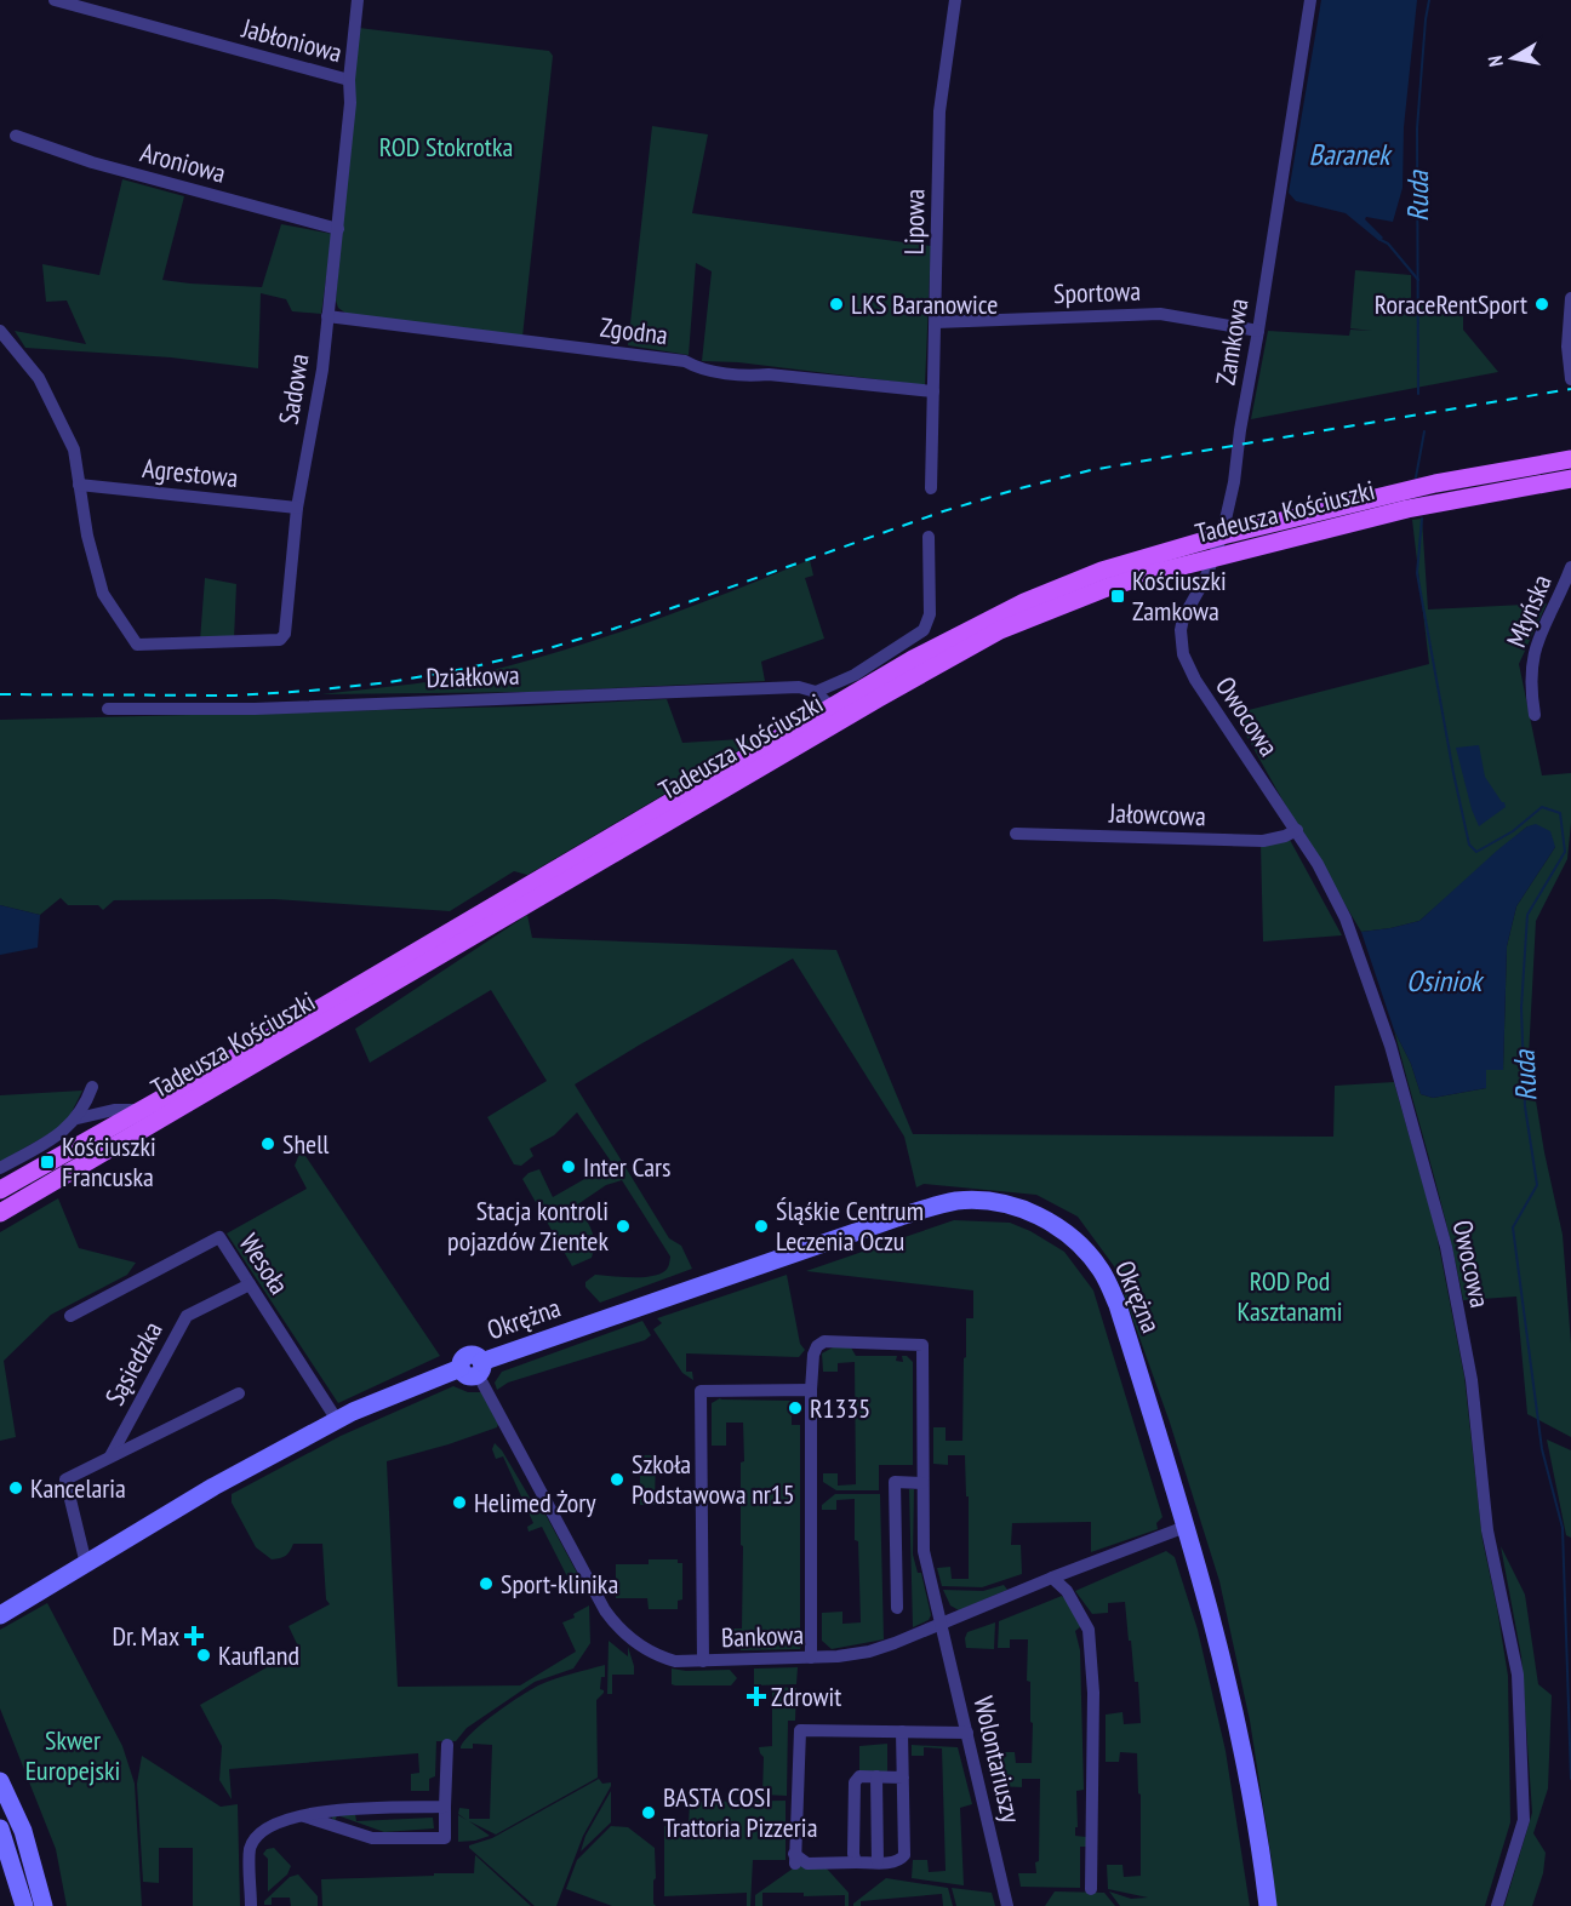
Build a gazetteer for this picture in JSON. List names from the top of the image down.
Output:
{
  "streets": {
    "main road": ["Tadeusza Kościuszki"],
    "street": [
      "Jabłoniowa",
      "Aroniowa",
      "Lipowa",
      "Sportowa",
      "Zgodna",
      "Zamkowa",
      "Sadowa",
      "Agrestowa",
      "Młyńska",
      "Działkowa",
      "Owocowa",
      "Jałowcowa",
      "Wesoła",
      "Okrężna",
      "Sąsiedzka",
      "Bankowa",
      "Wolontariuszy"
    ]
  },
  "crossings": [
    ["Jabłoniowa", "Sadowa"],
    ["Aroniowa", "Sadowa"],
    ["Lipowa", "Sportowa"],
    ["Lipowa", "Zgodna"],
    ["Sportowa", "Zamkowa"],
    ["Zgodna", "Sadowa"],
    ["Zamkowa", "Tadeusza Kościuszki"],
    ["Zamkowa", "Owocowa"],
    ["Sadowa", "Agrestowa"],
    ["Owocowa", "Jałowcowa"],
    ["Wesoła", "Okrężna"],
    ["Wesoła", "Sąsiedzka"],
    ["Okrężna", "Sąsiedzka"],
    ["Okrężna", "Bankowa"],
    ["Bankowa", "Wolontariuszy"]
  ],
  "water": ["Baranek", "Ruda", "Osiniok"],
  "parks": ["ROD Stokrotka", "ROD Pod Kasztanami", "Skwer Europejski"],
  "places": {
    "other": [
      "LKS Baranowice",
      "RoraceRentSport",
      "Shell",
      "Inter Cars",
      "Stacja kontroli pojazdów Zientek",
      "Śląśkie Centrum Leczenia Oczu",
      "R1335",
      "Szkoła Podstawowa nr15",
      "Kancelaria",
      "Helimed Żory",
      "Sport-klinika",
      "Kaufland",
      "BASTA COSI Trattoria Pizzeria"
    ],
    "transit": ["Kościuszki Zamkowa", "Kościuszki Francuska"],
    "health": ["Dr. Max", "Zdrowit"]
  },
  "north": "left"
}
